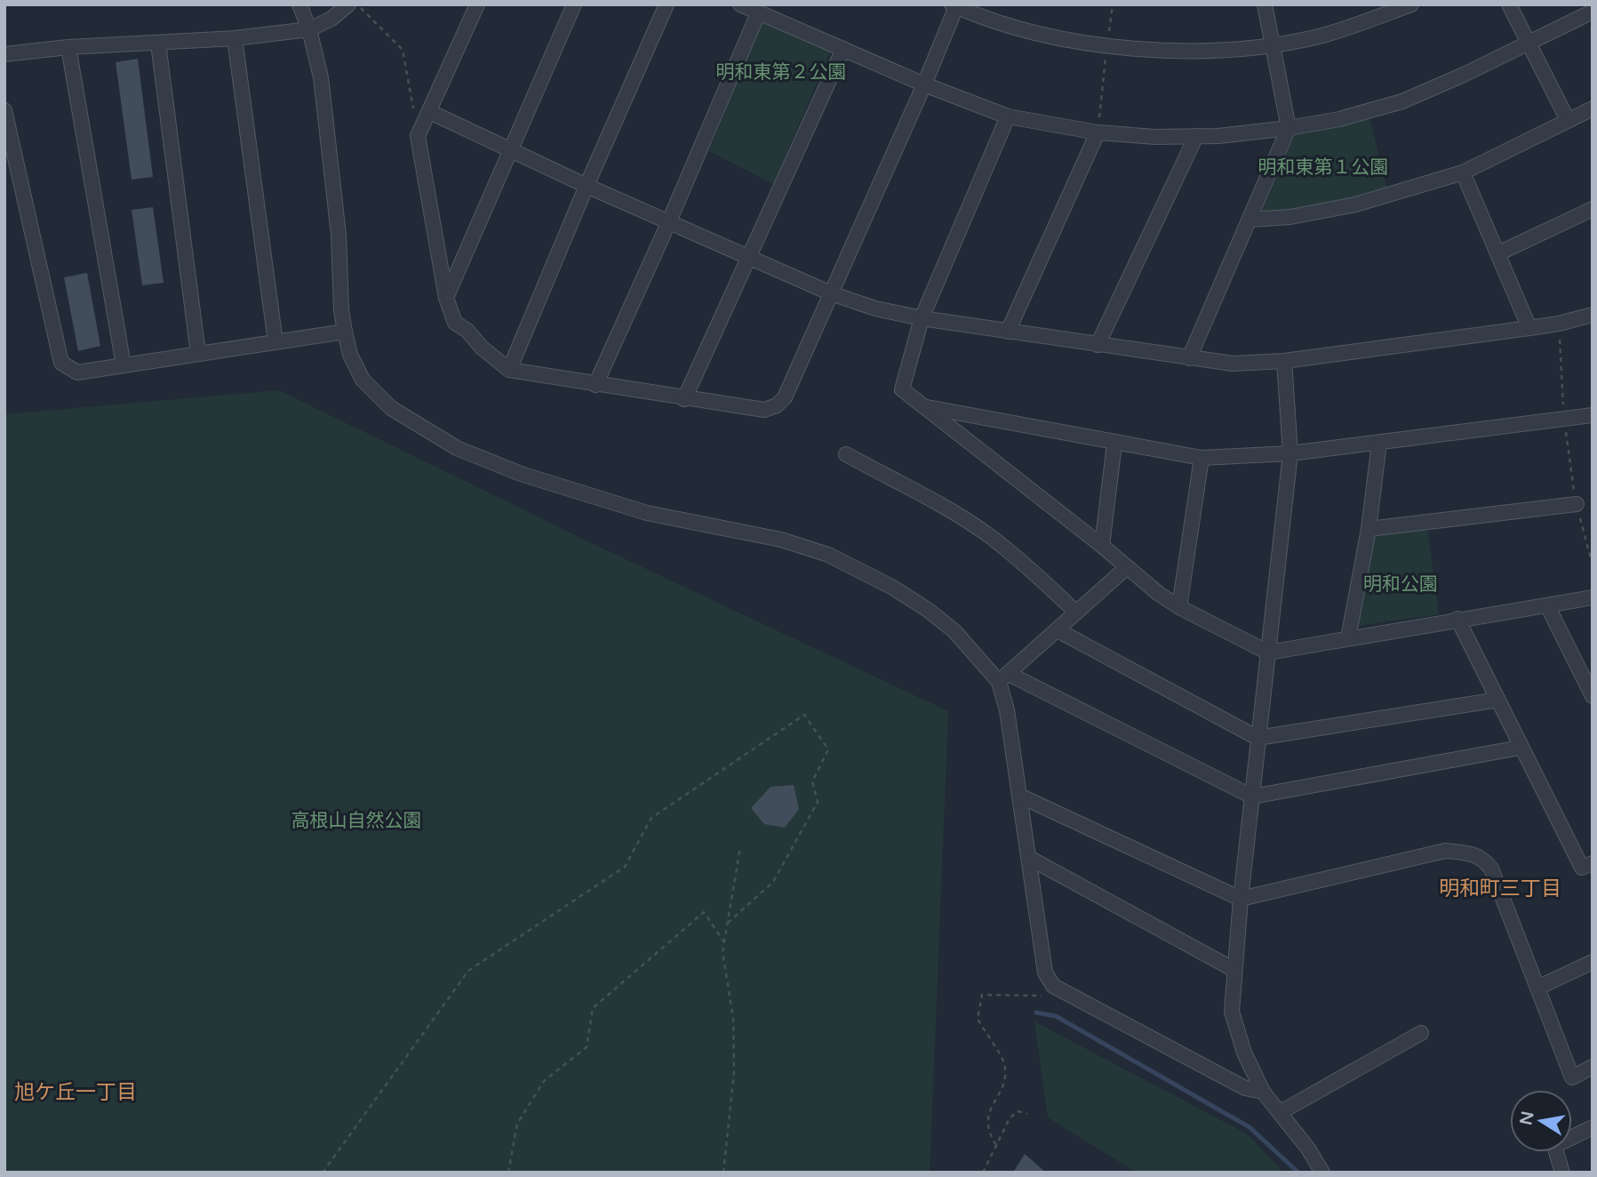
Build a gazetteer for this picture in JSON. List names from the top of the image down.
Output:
{
  "districts": ["明和町三丁目", "旭ケ丘一丁目"],
  "parks": [
    "明和東第２公園",
    "明和東第１公園",
    "明和公園",
    "高根山自然公園"
  ],
  "north": "left"
}
